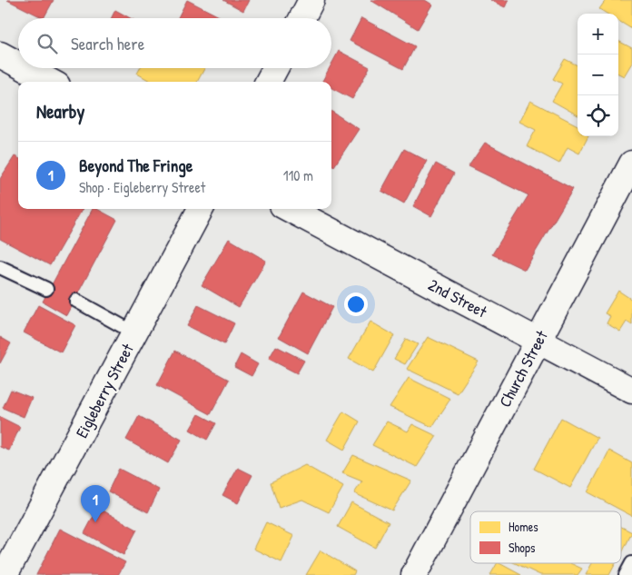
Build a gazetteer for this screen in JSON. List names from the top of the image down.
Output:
{
  "streets": {
    "street": ["2nd Street", "Church Street", "Eigleberry Street"]
  },
  "crossings": [
    ["2nd Street", "Church Street"]
  ],
  "legend": ["Homes", "Shops"],
  "page": {
    "map_buttons": ["+", "−"],
    "search": "Search here",
    "heading": "Nearby",
    "list": [
      {
        "mark": "1",
        "name": "Beyond The Fringe",
        "note": "Shop · Eigleberry Street",
        "value": "110 m"
      }
    ],
    "pins": "1"
  }
}
